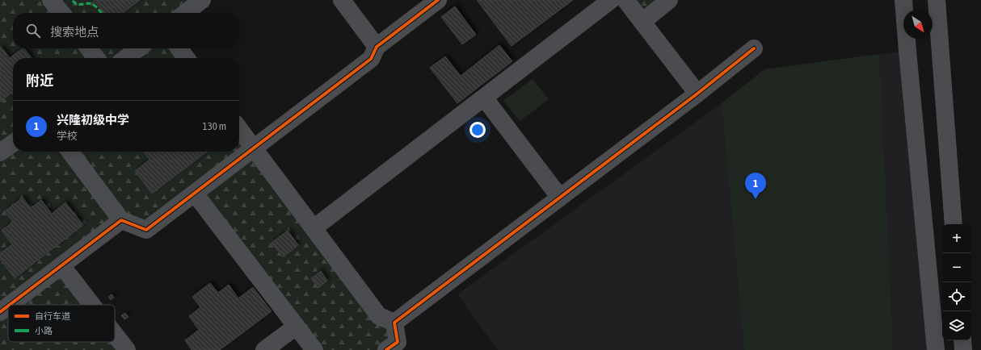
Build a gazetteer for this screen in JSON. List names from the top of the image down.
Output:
{
  "legend": ["自行车道", "小路"],
  "north": "bottom right",
  "page": {
    "search": "搜索地点",
    "heading": "附近",
    "list": [
      {
        "mark": "1",
        "name": "兴隆初级中学",
        "note": "学校",
        "value": "130 m"
      }
    ],
    "pins": "1",
    "map_buttons": ["+", "−"]
  }
}
